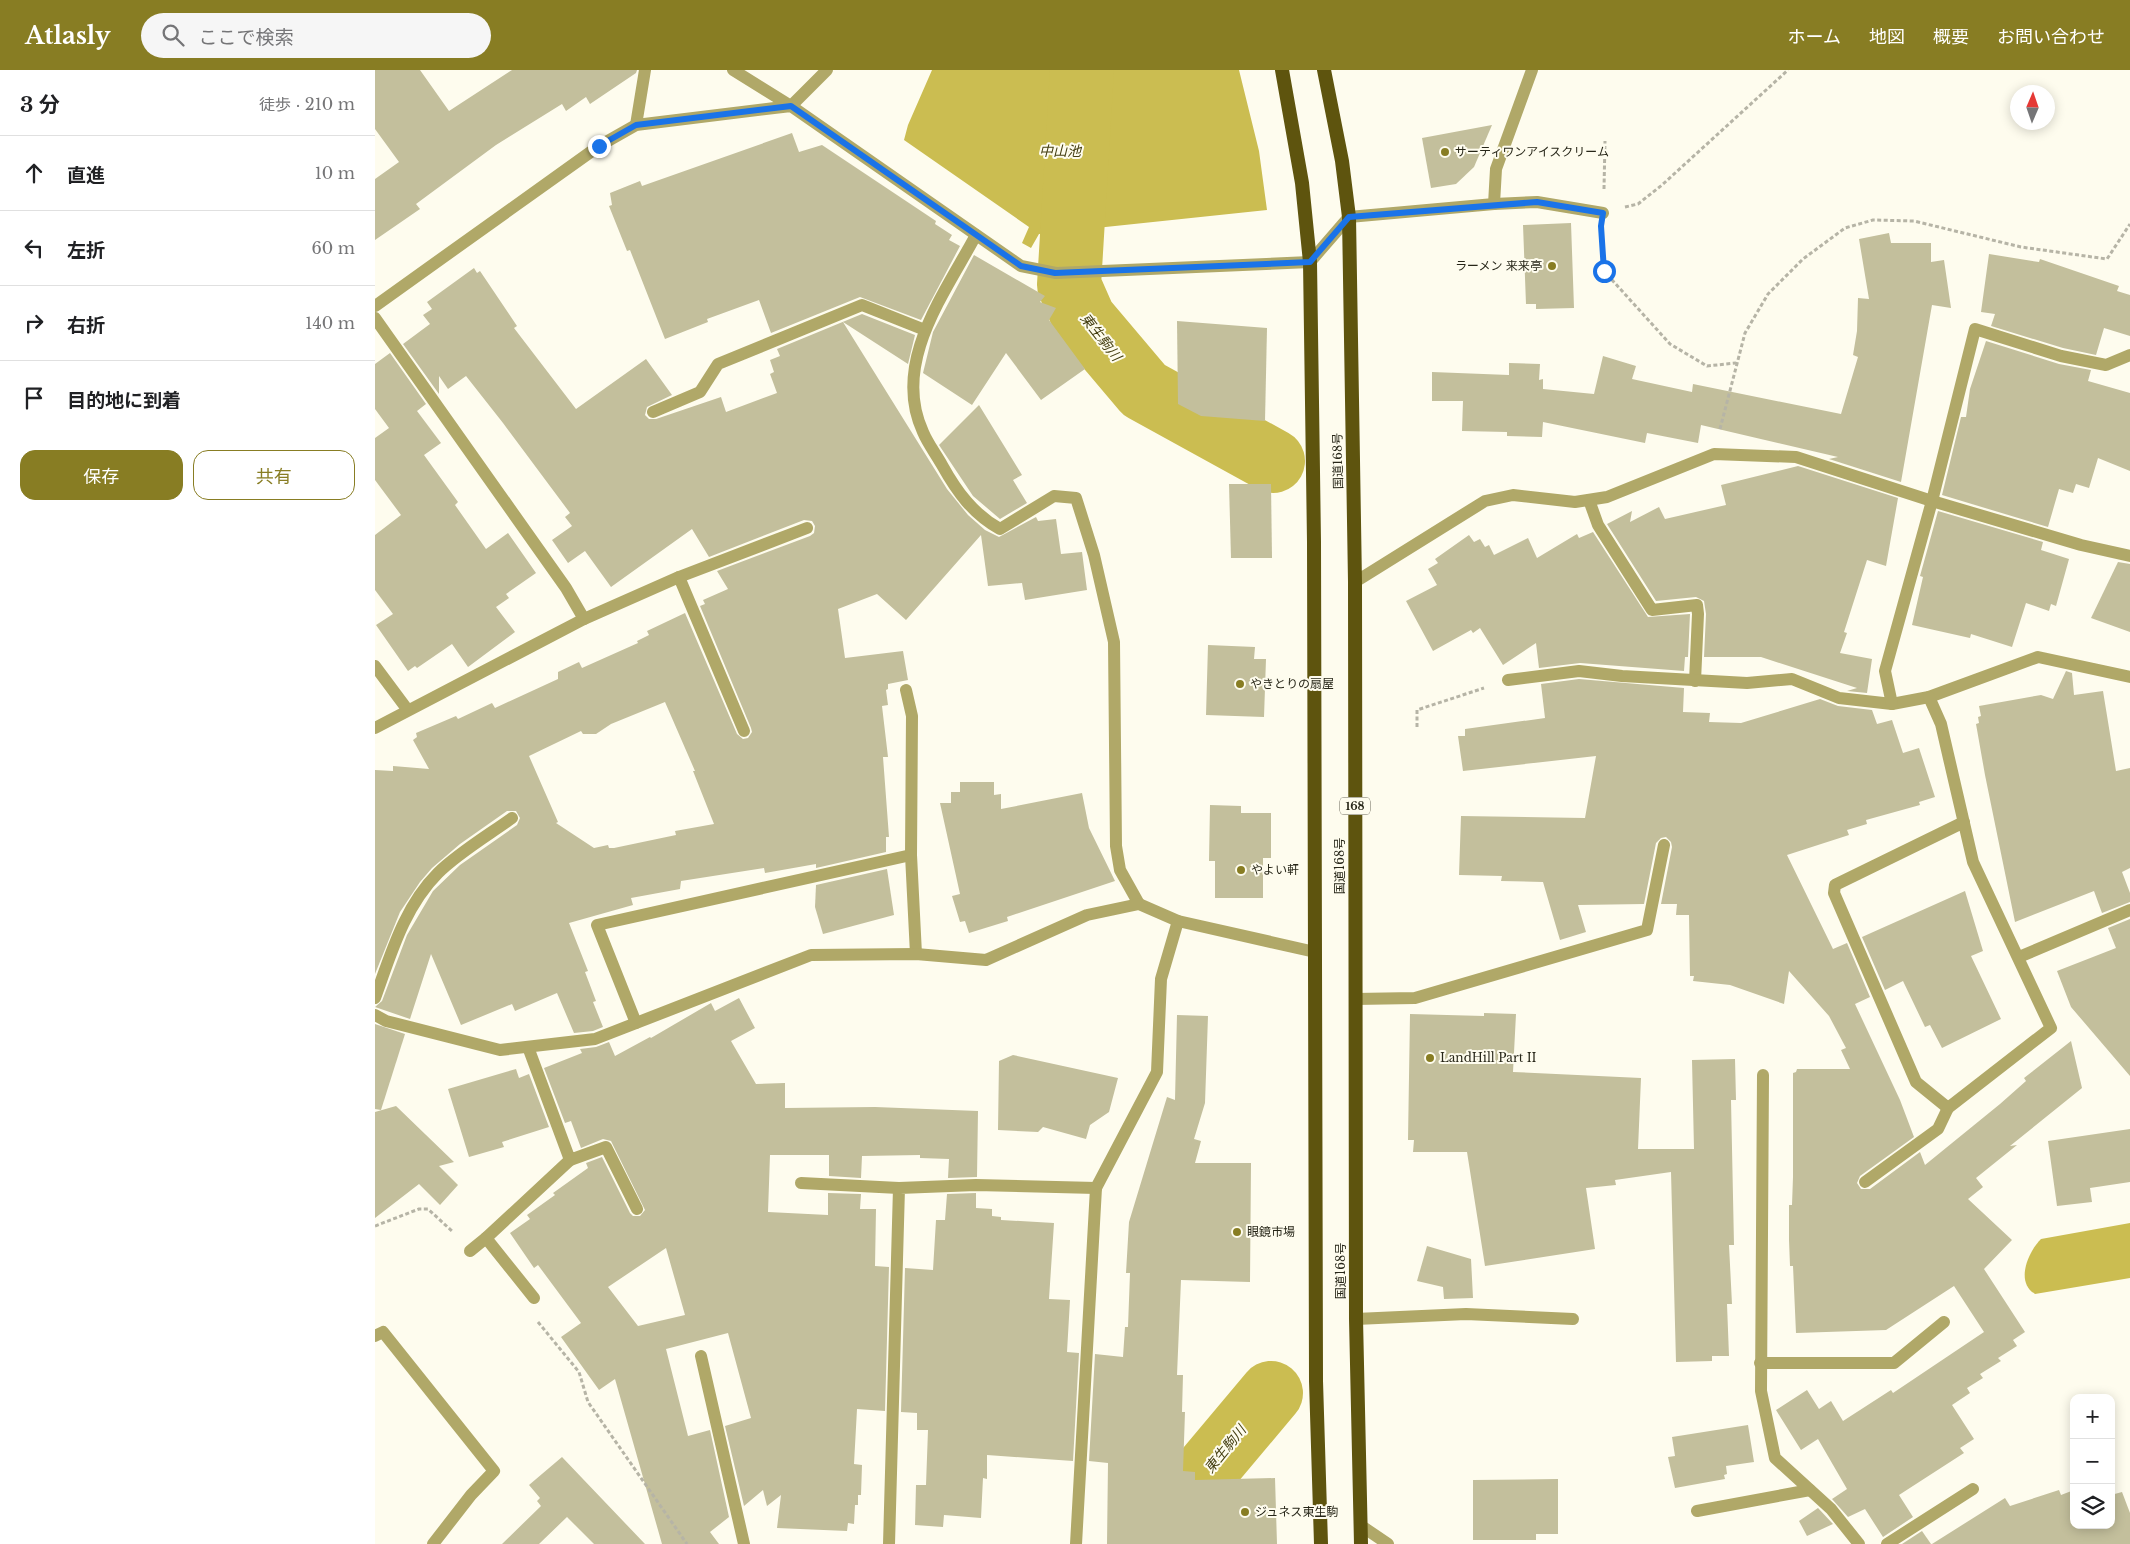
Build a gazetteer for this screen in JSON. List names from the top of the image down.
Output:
{
  "streets": {
    "highway": ["国道168号", "168"]
  },
  "water": ["中山池", "東生駒川"],
  "places": [
    "サーティワンアイスクリーム",
    "ラーメン 来来亭",
    "やきとりの扇屋",
    "やよい軒",
    "LandHill Part II",
    "眼鏡市場",
    "ジュネス東生駒"
  ],
  "north": "top",
  "page": {
    "header": "Atlasly",
    "search": "ここで検索",
    "nav": [
      "ホーム",
      "地図",
      "概要",
      "お問い合わせ"
    ],
    "heading": ["3 分", "徒歩 · 210 m"],
    "list": [
      ["直進", "10 m"],
      ["左折", "60 m"],
      ["右折", "140 m"],
      "目的地に到着"
    ],
    "buttons": ["保存", "共有"],
    "map_buttons": ["+", "−"]
  }
}
